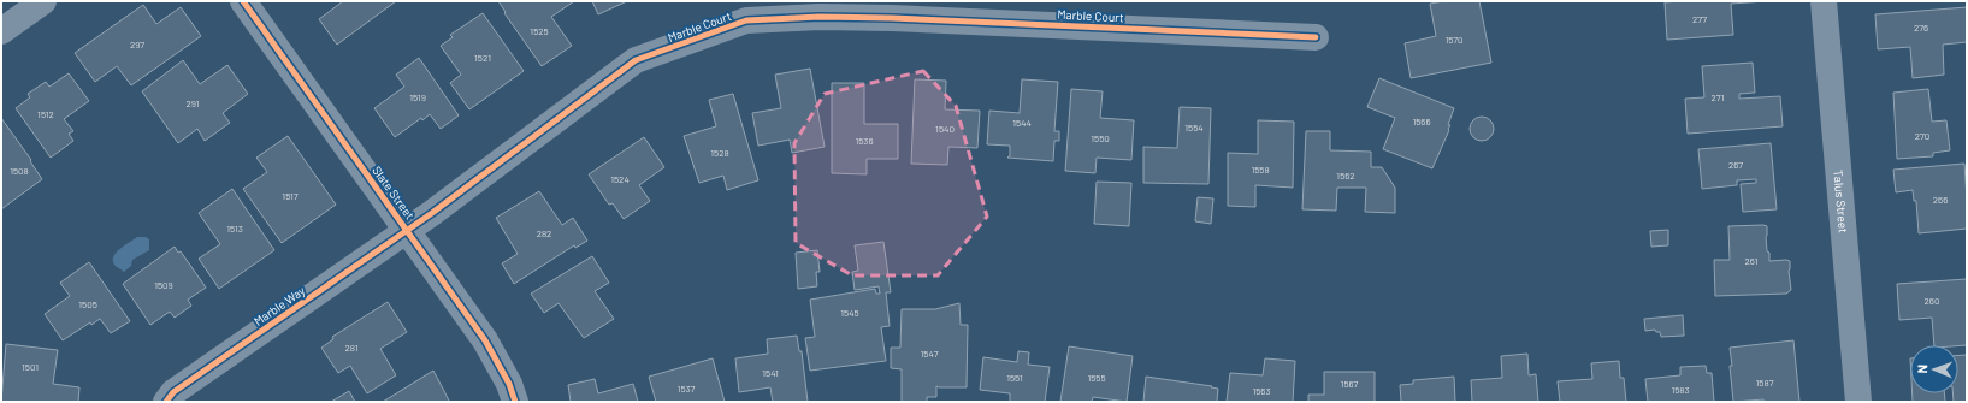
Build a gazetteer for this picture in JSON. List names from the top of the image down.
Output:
{
  "streets": {
    "street": [
      "Marble Court",
      "Slate Street",
      "Talus Street",
      "Marble Way"
    ]
  },
  "crossings": [
    ["Marble Court", "Slate Street"],
    ["Marble Court", "Marble Way"],
    ["Slate Street", "Marble Way"]
  ],
  "house_numbers": [
    "277",
    "276",
    "1525",
    "1570",
    "297",
    "1521",
    "1519",
    "271",
    "291",
    "1512",
    "1566",
    "1544",
    "1554",
    "1540",
    "270",
    "1550",
    "1536",
    "1528",
    "267",
    "1558",
    "1508",
    "1562",
    "1524",
    "1517",
    "266",
    "1513",
    "282",
    "261",
    "1509",
    "260",
    "1505",
    "1545",
    "281",
    "1547",
    "1501",
    "1541",
    "1551",
    "1555",
    "1587",
    "1567",
    "1537",
    "1583",
    "1563"
  ],
  "north": "left"
}
